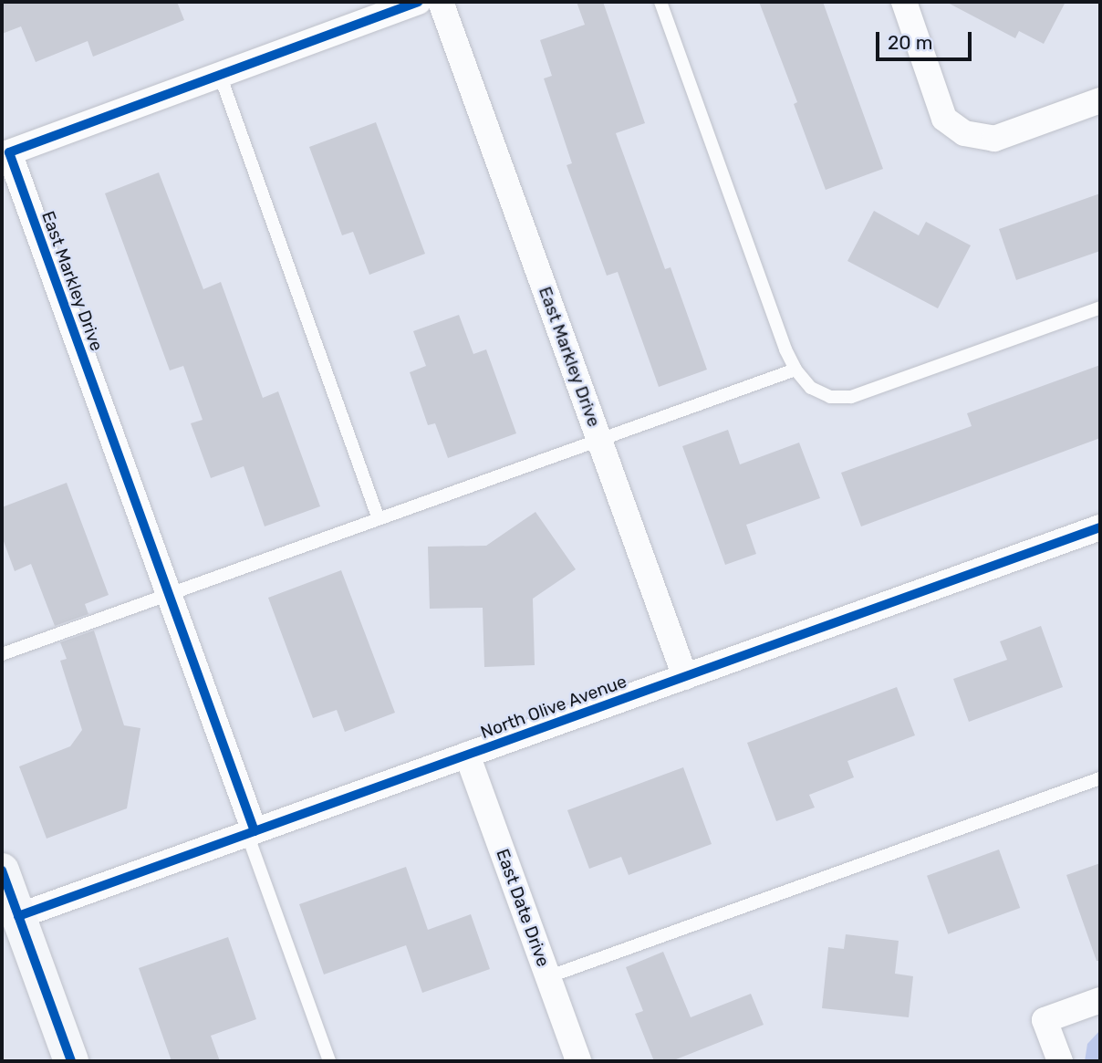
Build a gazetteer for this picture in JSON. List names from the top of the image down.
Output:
{
  "streets": {
    "street": ["East Markley Drive", "North Olive Avenue", "East Date Drive"]
  },
  "crossings": [
    ["East Markley Drive", "North Olive Avenue"],
    ["North Olive Avenue", "East Date Drive"]
  ],
  "scale_bar": "20 m"
}
